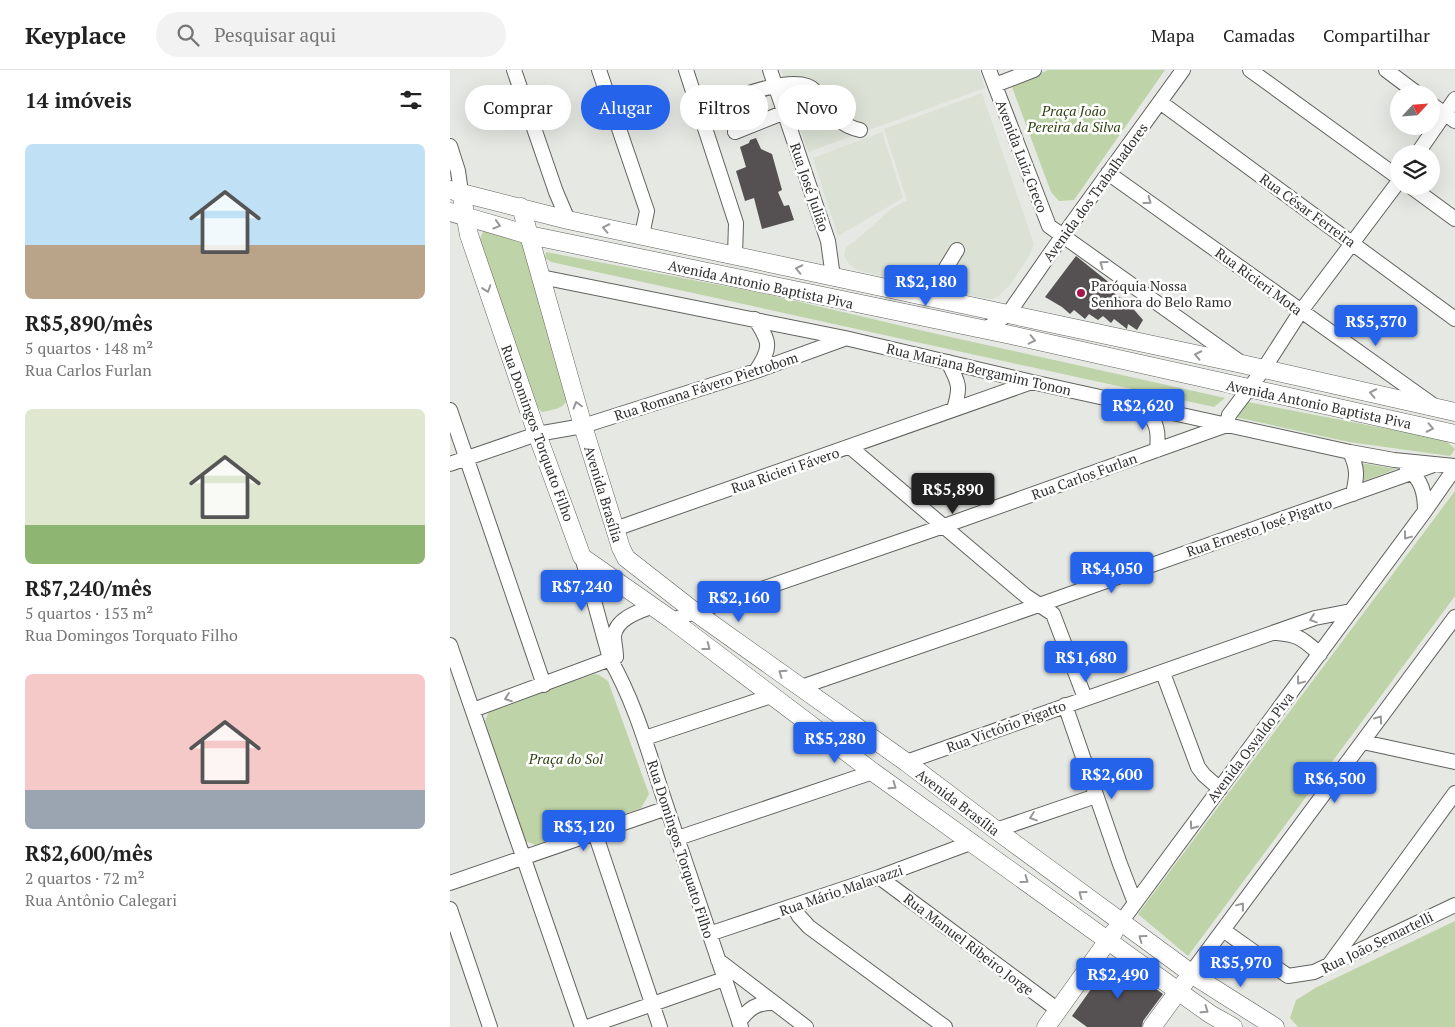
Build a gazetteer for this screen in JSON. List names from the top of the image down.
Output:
{
  "streets": {
    "main road": [
      "Avenida Antonio Baptista Piva",
      "Rua Domingos Torquato Filho",
      "Avenida Brasília",
      "Avenida Osvaldo Piva"
    ],
    "street": [
      "Avenida Luiz Greco",
      "Rua José Julião",
      "Avenida dos Trabalhadores",
      "Rua César Ferreira",
      "Rua Ricieri Mota",
      "Rua Mariana Bergamim Tonon",
      "Rua Romana Fávero Pietrobom",
      "Rua Ricieri Fávero",
      "Rua Carlos Furlan",
      "Rua Ernesto José Pigatto",
      "Rua Victório Pigatto",
      "Rua Mário Malavazzi",
      "Rua João Semartelli",
      "Rua Manuel Ribeiro Jorge"
    ]
  },
  "crossings": [
    ["Avenida Luiz Greco", "Avenida dos Trabalhadores"],
    ["Avenida Luiz Greco", "Avenida Antonio Baptista Piva"],
    ["Rua José Julião", "Avenida Antonio Baptista Piva"],
    ["Avenida dos Trabalhadores", "Rua César Ferreira"],
    ["Avenida dos Trabalhadores", "Rua Ricieri Mota"],
    ["Avenida dos Trabalhadores", "Avenida Antonio Baptista Piva"],
    ["Rua Ricieri Mota", "Avenida Antonio Baptista Piva"],
    ["Avenida Antonio Baptista Piva", "Rua Domingos Torquato Filho"],
    ["Avenida Antonio Baptista Piva", "Avenida Brasília"],
    ["Rua Mariana Bergamim Tonon", "Rua Romana Fávero Pietrobom"],
    ["Rua Mariana Bergamim Tonon", "Rua Ricieri Fávero"],
    ["Rua Mariana Bergamim Tonon", "Rua Carlos Furlan"],
    ["Rua Mariana Bergamim Tonon", "Avenida Brasília"],
    ["Rua Mariana Bergamim Tonon", "Rua Ernesto José Pigatto"],
    ["Rua Mariana Bergamim Tonon", "Avenida Osvaldo Piva"],
    ["Rua Romana Fávero Pietrobom", "Rua Domingos Torquato Filho"],
    ["Rua Romana Fávero Pietrobom", "Avenida Brasília"],
    ["Rua Domingos Torquato Filho", "Avenida Brasília"],
    ["Rua Domingos Torquato Filho", "Rua Mário Malavazzi"],
    ["Rua Ricieri Fávero", "Avenida Brasília"],
    ["Rua Carlos Furlan", "Avenida Brasília"],
    ["Avenida Brasília", "Rua Ernesto José Pigatto"],
    ["Avenida Brasília", "Rua Victório Pigatto"],
    ["Avenida Brasília", "Avenida Osvaldo Piva"],
    ["Avenida Brasília", "Rua Mário Malavazzi"],
    ["Rua Victório Pigatto", "Avenida Osvaldo Piva"],
    ["Avenida Osvaldo Piva", "Rua Manuel Ribeiro Jorge"],
    ["Rua Mário Malavazzi", "Rua Manuel Ribeiro Jorge"]
  ],
  "one_way": ["Avenida Luiz Greco", "Rua Ricieri Mota"],
  "parks": ["Praça João Pereira da Silva", "Praça do Sol"],
  "places": ["Paróquia Nossa Senhora do Belo Ramo"],
  "north": "top right",
  "page": {
    "header": "Keyplace",
    "search": "Pesquisar aqui",
    "nav": ["Mapa", "Camadas", "Compartilhar"],
    "heading": "14 imóveis",
    "chip": [
      "Comprar",
      "Alugar",
      "Filtros",
      "Novo"
    ],
    "list": [
      {
        "name": "R$5,890/mês",
        "note": "5 quartos · 148 m² · Rua Carlos Furlan"
      },
      {
        "name": "R$7,240/mês",
        "note": "5 quartos · 153 m² · Rua Domingos Torquato Filho"
      },
      {
        "name": "R$2,600/mês",
        "note": "2 quartos · 72 m² · Rua Antônio Calegari"
      }
    ],
    "price": [
      "R$2,180",
      "R$5,370",
      "R$2,620",
      "R$5,890",
      "R$4,050",
      "R$7,240",
      "R$2,160",
      "R$1,680",
      "R$5,280",
      "R$2,600",
      "R$6,500",
      "R$3,120",
      "R$5,970",
      "R$2,490"
    ]
  }
}
